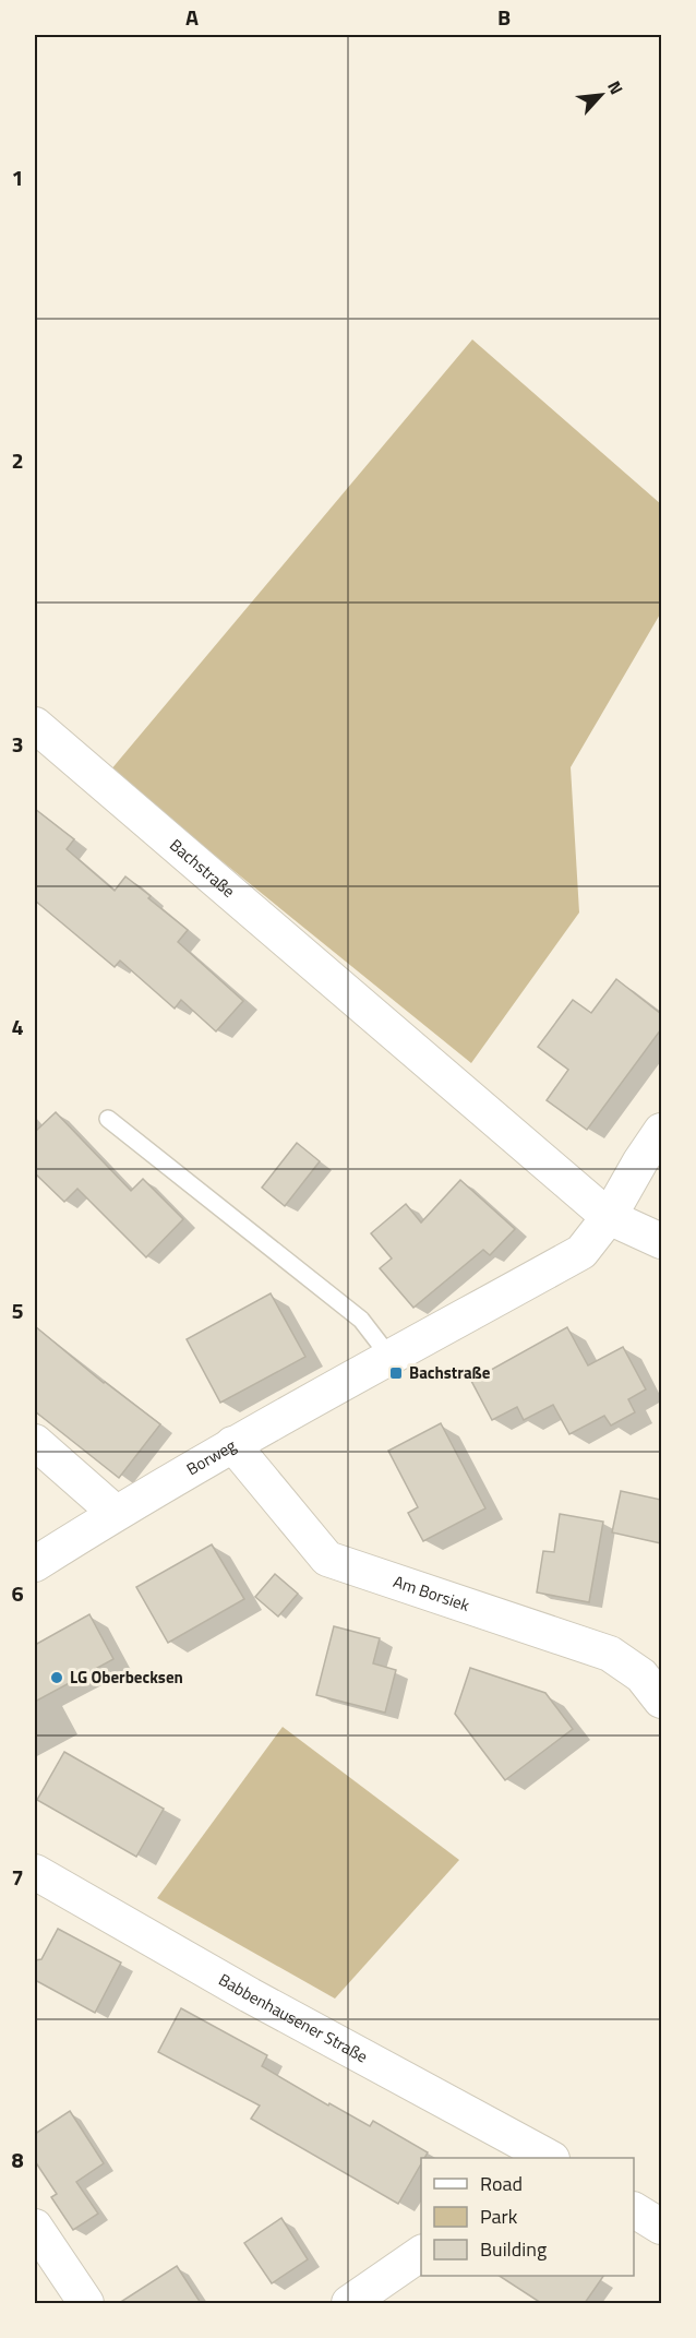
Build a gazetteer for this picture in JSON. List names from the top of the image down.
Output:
{
  "streets": {
    "street": [
      "Bachstraße",
      "Borweg",
      "Am Borsiek",
      "Babbenhausener Straße"
    ]
  },
  "crossings": [
    ["Bachstraße", "Borweg"],
    ["Borweg", "Am Borsiek"]
  ],
  "places": {
    "transit": ["Bachstraße"],
    "other": ["LG Oberbecksen"]
  },
  "legend": ["Road", "Park", "Building"],
  "north": "top right",
  "grid": {
    "columns": ["A", "B"],
    "rows": [
      "1",
      "2",
      "3",
      "4",
      "5",
      "6",
      "7",
      "8"
    ]
  }
}
